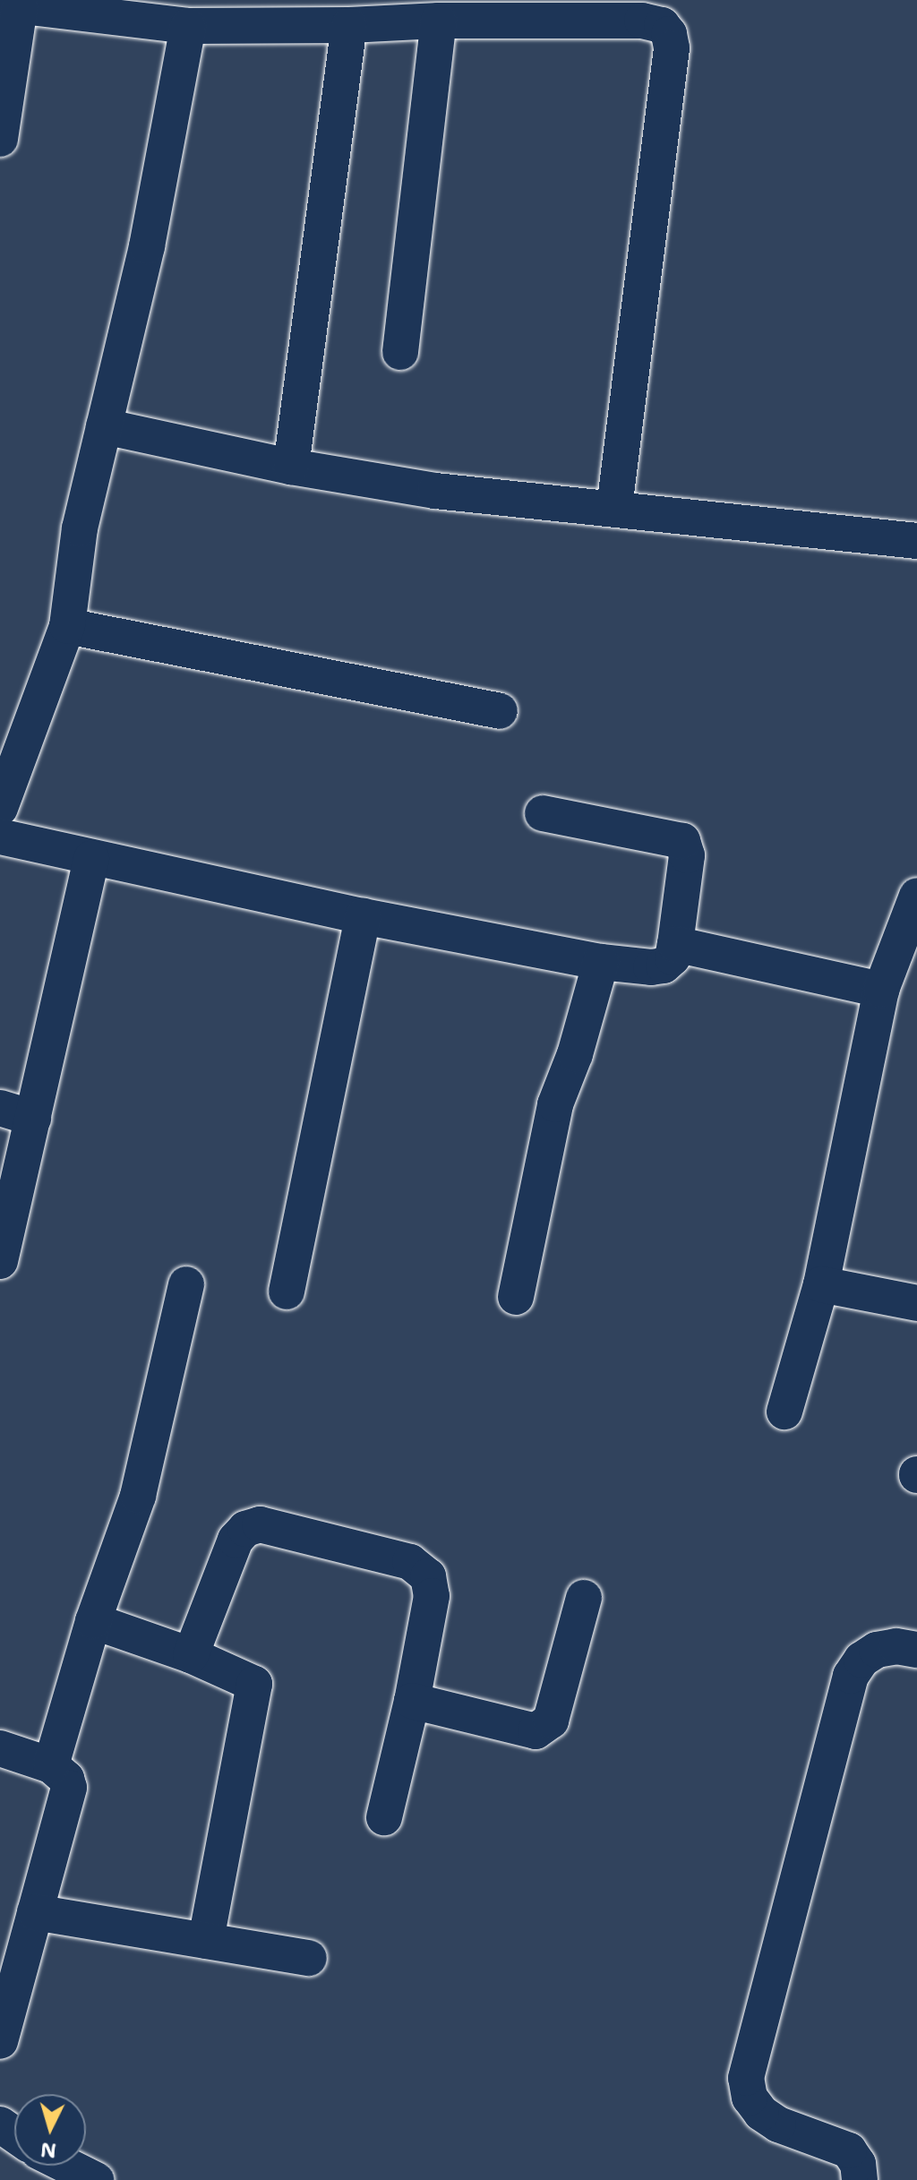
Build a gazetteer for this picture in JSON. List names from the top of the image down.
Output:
{
  "north": "bottom"
}
